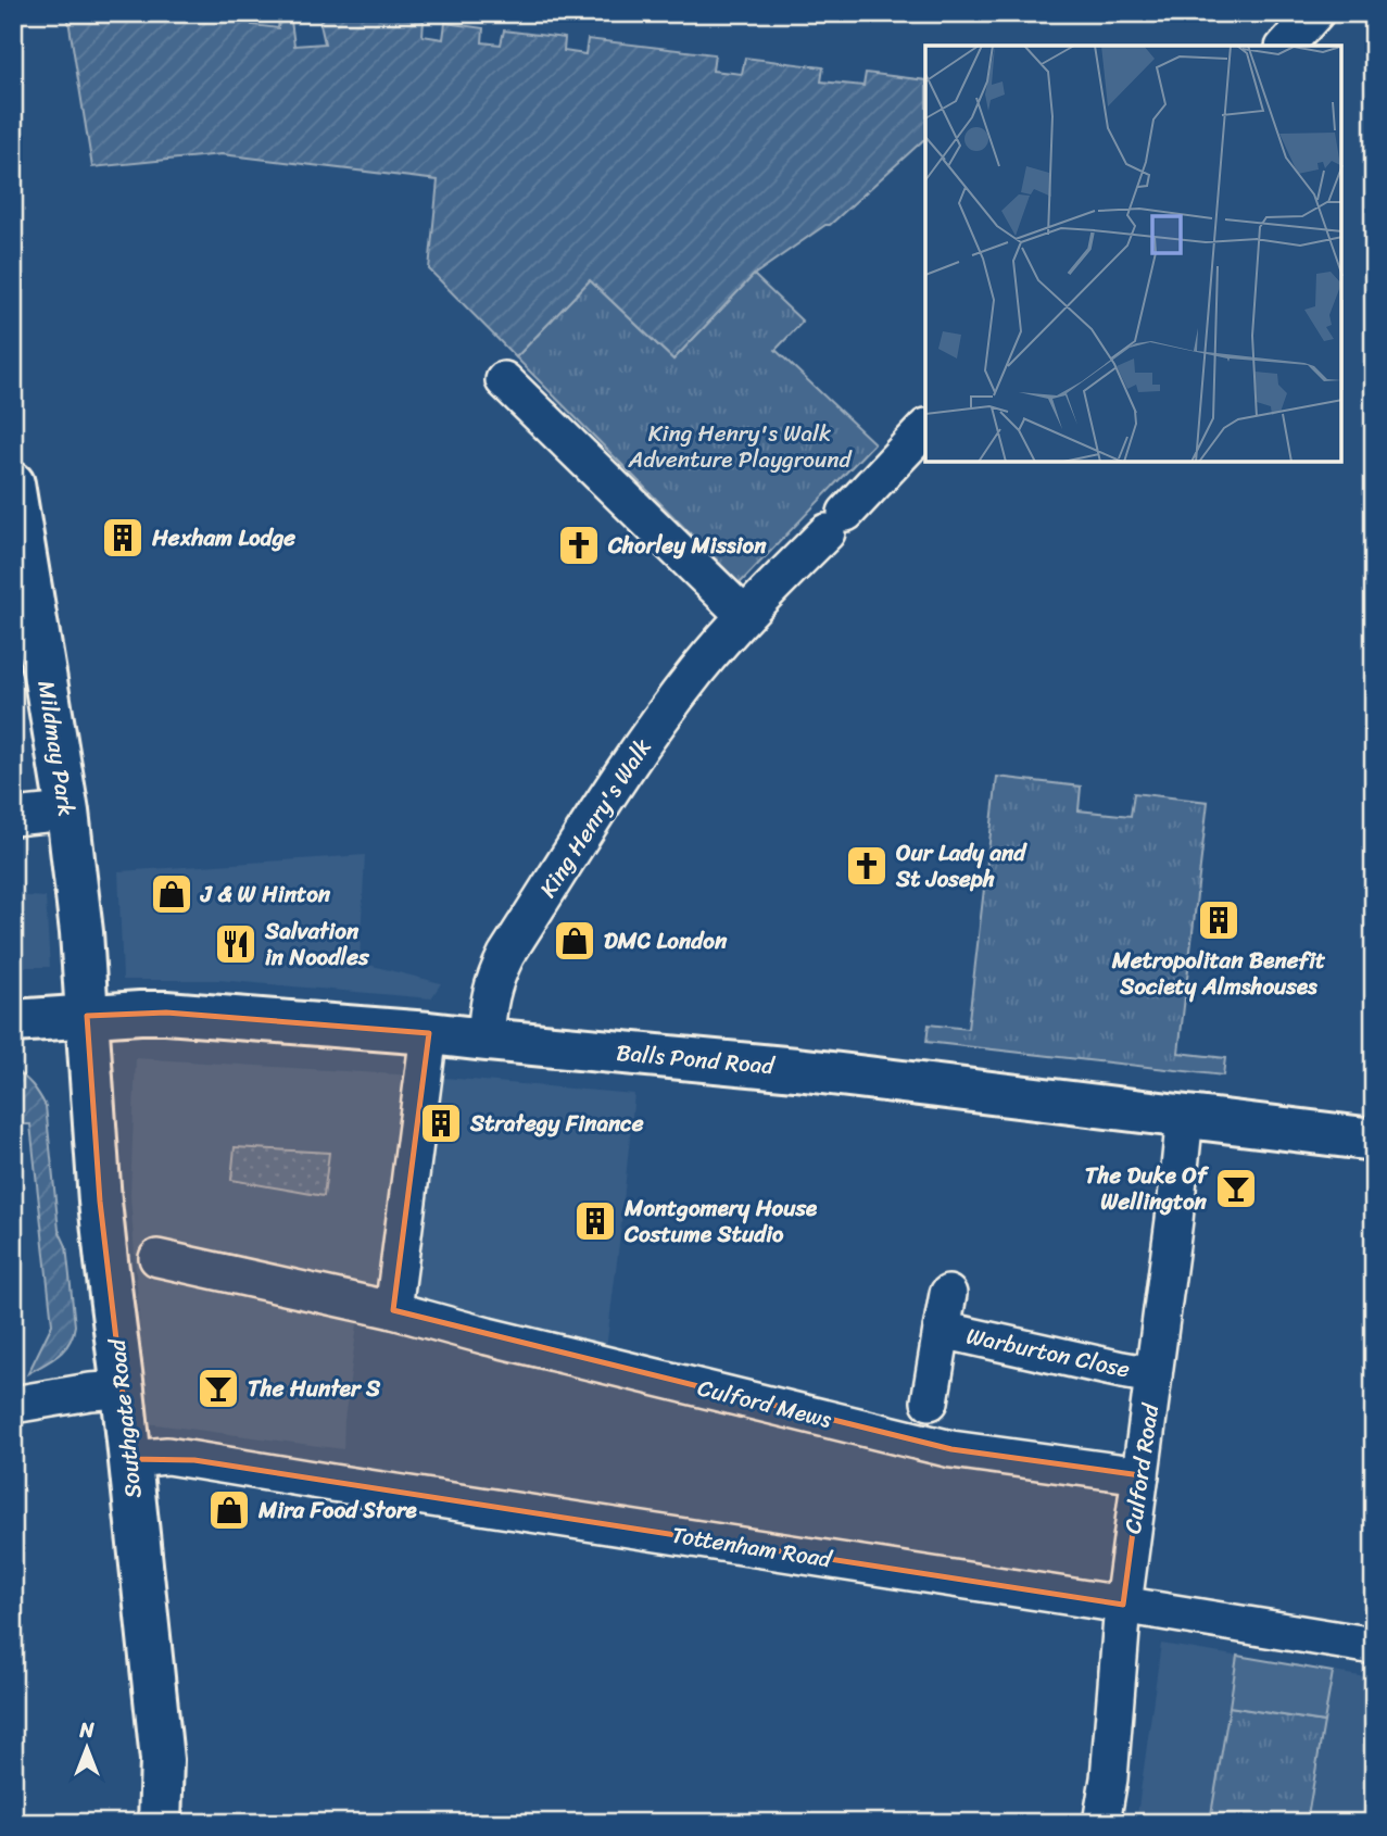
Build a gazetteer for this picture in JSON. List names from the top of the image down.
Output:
{
  "streets": {
    "main road": ["Mildmay Park", "Balls Pond Road", "Southgate Road"],
    "street": [
      "King Henry's Walk",
      "Warburton Close",
      "Culford Mews",
      "Culford Road",
      "Tottenham Road"
    ]
  },
  "crossings": [
    ["Mildmay Park", "Balls Pond Road"],
    ["Mildmay Park", "Southgate Road"],
    ["King Henry's Walk", "Balls Pond Road"],
    ["Balls Pond Road", "Southgate Road"],
    ["Balls Pond Road", "Culford Road"],
    ["Warburton Close", "Culford Road"],
    ["Culford Mews", "Culford Road"],
    ["Southgate Road", "Tottenham Road"],
    ["Culford Road", "Tottenham Road"]
  ],
  "parks": ["King Henry's Walk Adventure Playground"],
  "places": {
    "building": [
      "Hexham Lodge",
      "Metropolitan Benefit Society Almshouses",
      "Strategy Finance",
      "Montgomery House Costume Studio"
    ],
    "church": ["Chorley Mission", "Our Lady and St Joseph"],
    "shop": ["J & W Hinton", "DMC London", "Mira Food Store"],
    "restaurant": ["Salvation in Noodles"],
    "bar": ["The Duke Of Wellington", "The Hunter S"]
  },
  "north": "top"
}
